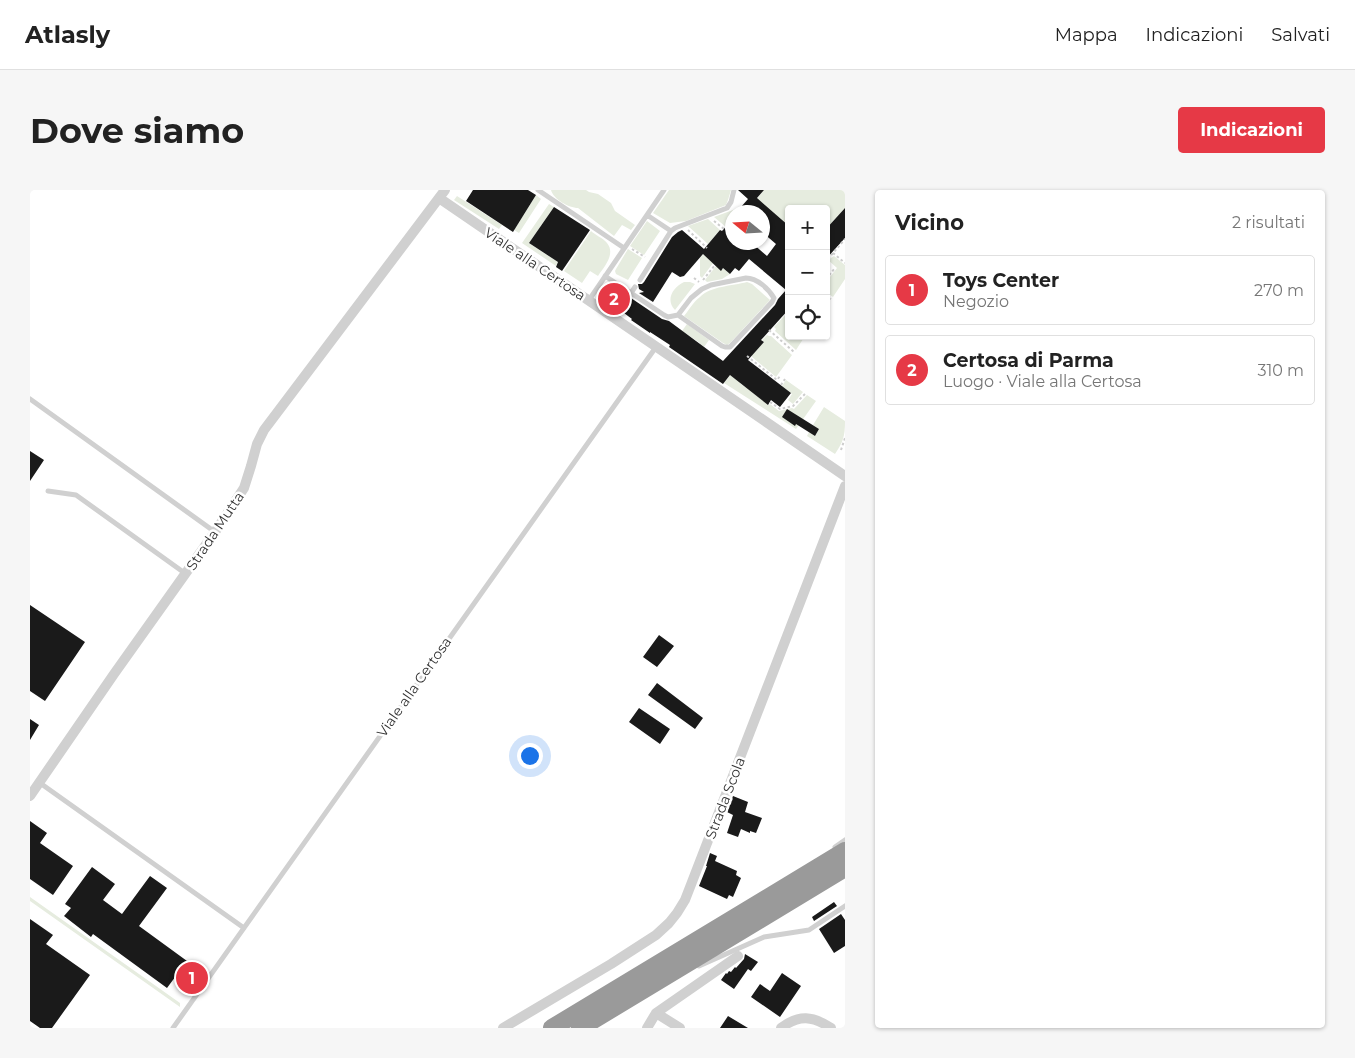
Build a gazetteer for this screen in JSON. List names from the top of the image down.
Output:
{
  "streets": {
    "street": ["Viale alla Certosa", "Strada Mutta", "Strada Scola"]
  },
  "crossings": [
    ["Viale alla Certosa", "Strada Mutta"]
  ],
  "north": "left",
  "page": {
    "header": "Atlasly",
    "nav": ["Mappa", "Indicazioni", "Salvati"],
    "buttons": "Indicazioni",
    "title": "Dove siamo",
    "heading": ["Vicino", "2 risultati"],
    "map_buttons": ["+", "−"],
    "list": [
      {
        "mark": "1",
        "name": "Toys Center",
        "note": "Negozio",
        "value": "270 m"
      },
      {
        "mark": "2",
        "name": "Certosa di Parma",
        "note": "Luogo · Viale alla Certosa",
        "value": "310 m"
      }
    ],
    "pins": ["2", "1"]
  }
}
